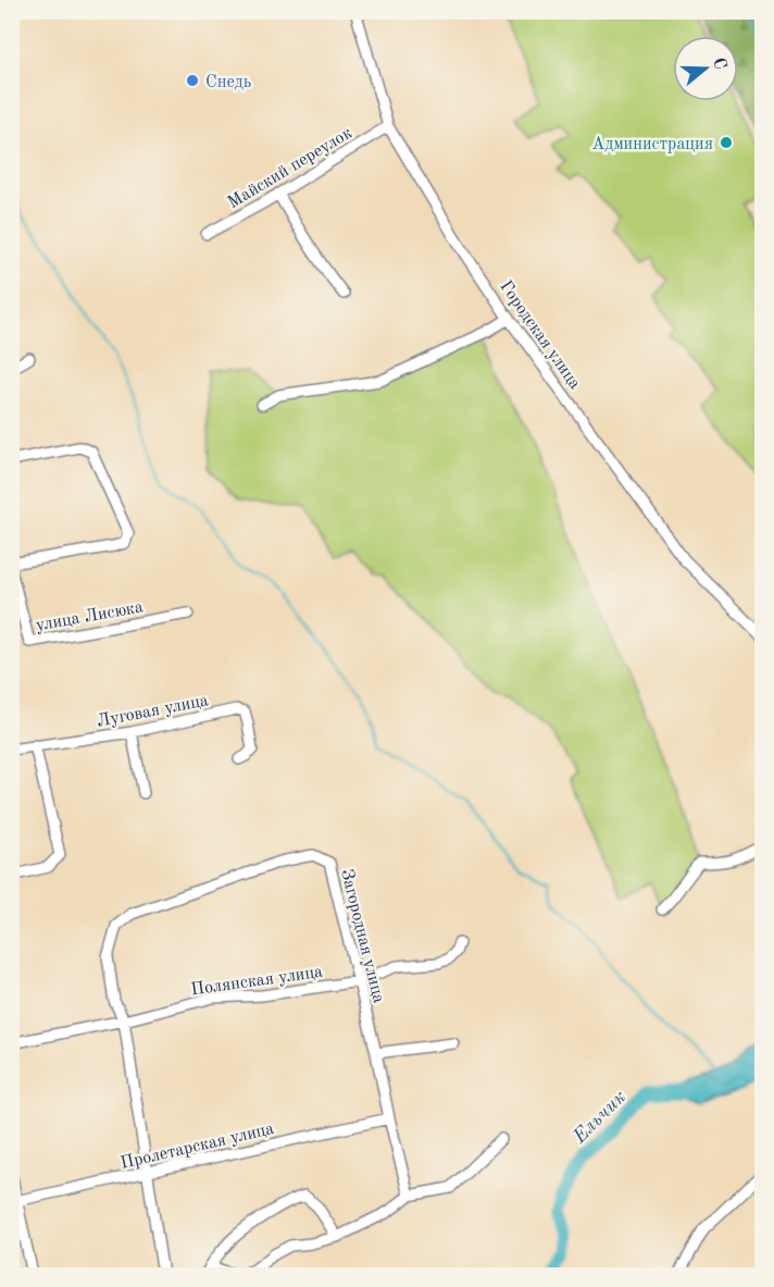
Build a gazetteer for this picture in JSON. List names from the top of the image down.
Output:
{
  "streets": {
    "street": [
      "Майский переулок",
      "Городская улица",
      "улица Лисюка",
      "Луговая улица",
      "Загородная улица",
      "Полянская улица",
      "Пролетарская улица"
    ]
  },
  "crossings": [
    ["Майский переулок", "Городская улица"],
    ["Загородная улица", "Полянская улица"],
    ["Загородная улица", "Пролетарская улица"]
  ],
  "water": ["Ельчик"],
  "places": ["Снедь", "Администрация"],
  "north": "right"
}
